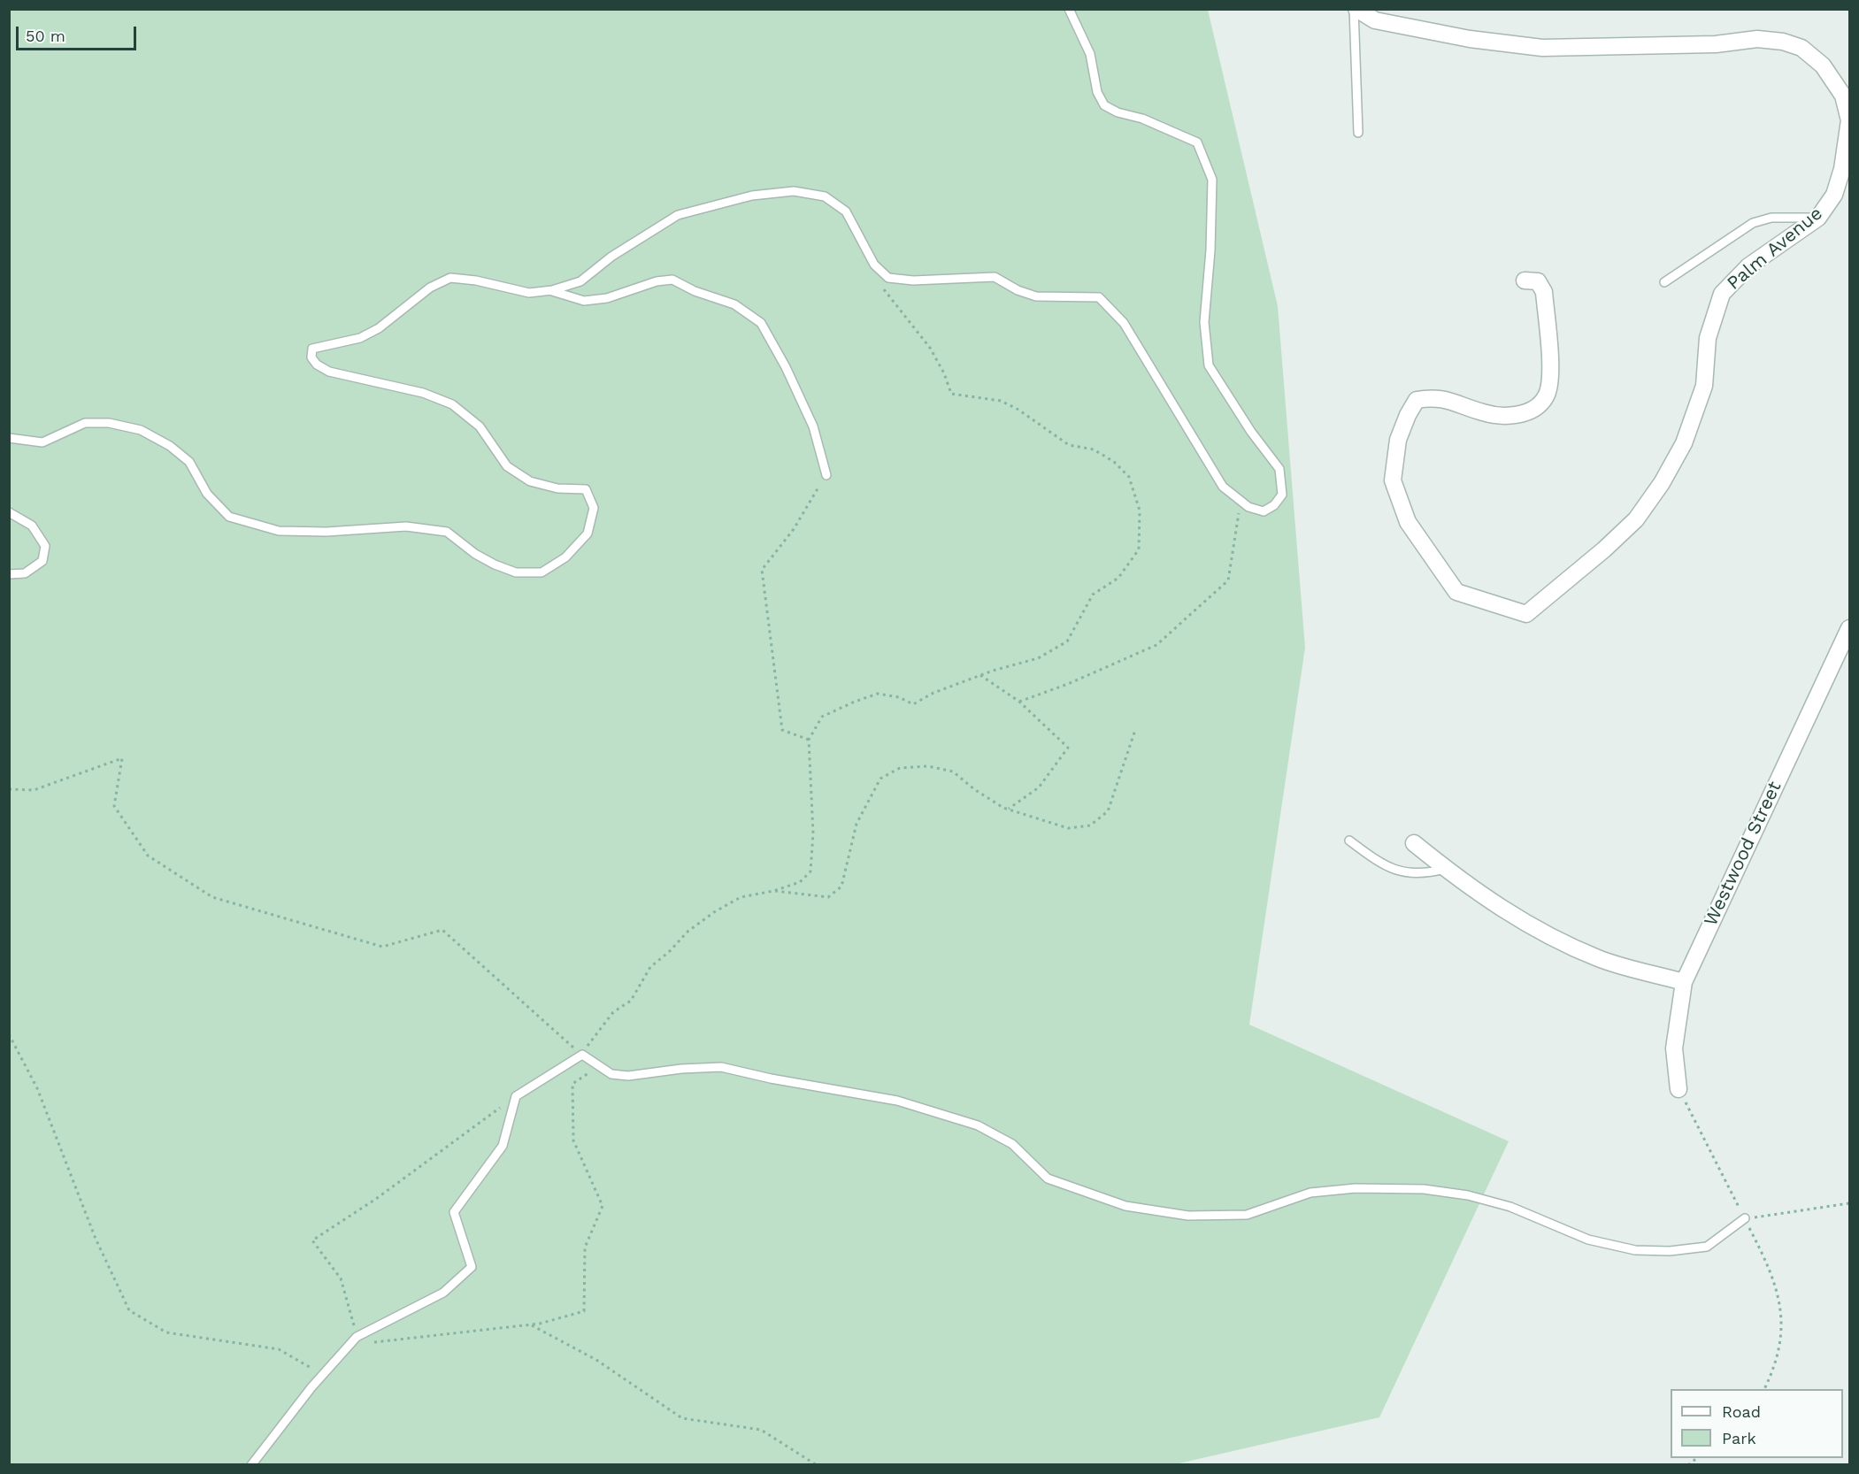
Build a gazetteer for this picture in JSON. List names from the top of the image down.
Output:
{
  "streets": {
    "street": ["Palm Avenue", "Westwood Street"]
  },
  "legend": ["Road", "Park"],
  "scale_bar": "50 m"
}
